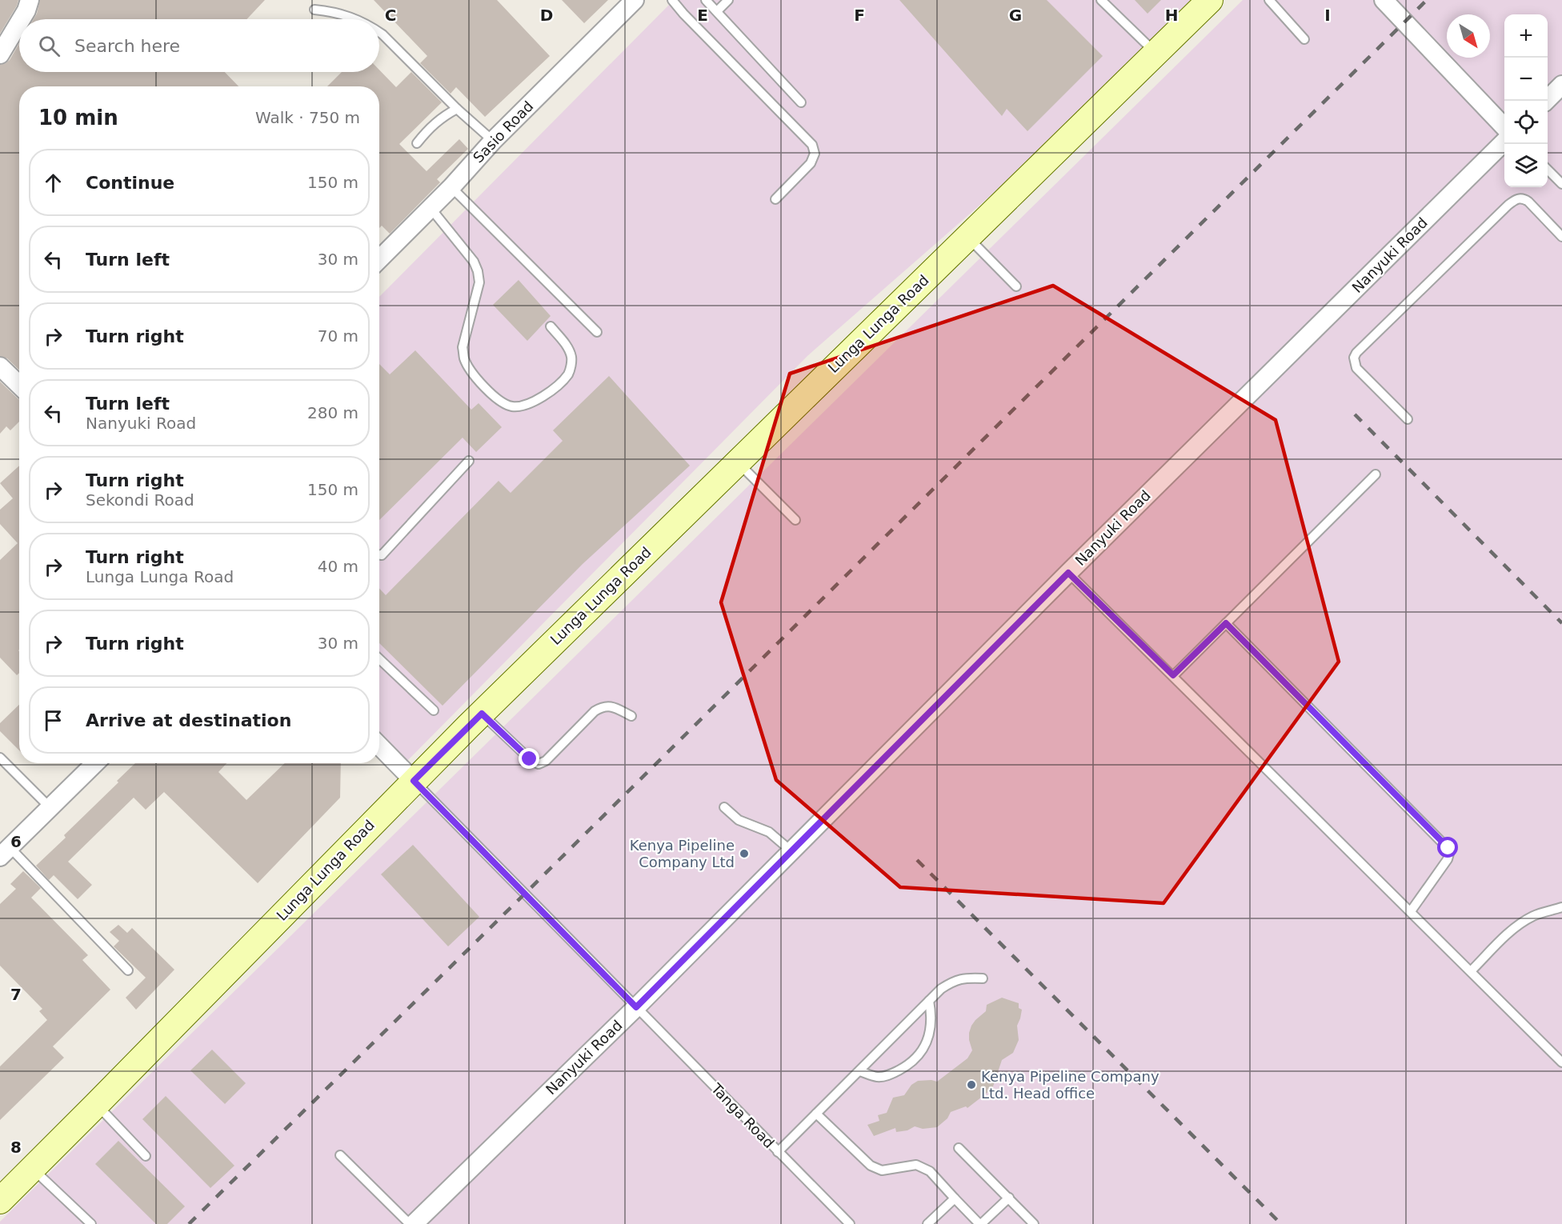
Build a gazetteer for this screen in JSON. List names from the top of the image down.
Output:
{
  "streets": {
    "main road": ["Lunga Lunga Road"],
    "street": ["Sasio Road", "Nanyuki Road"],
    "lane": ["Tanga Road"]
  },
  "crossings": [
    ["Nanyuki Road", "Tanga Road"],
    ["Lunga Lunga Road", "Tanga Road"]
  ],
  "places": ["Kenya Pipeline Company Ltd", "Kenya Pipeline Company Ltd. Head office"],
  "north": "bottom right",
  "page": {
    "map_buttons": ["+", "−"],
    "search": "Search here",
    "heading": ["10 min", "Walk · 750 m"],
    "list": [
      ["Continue", "150 m"],
      ["Turn left", "30 m"],
      ["Turn right", "70 m"],
      ["Turn left", "Nanyuki Road", "280 m"],
      ["Turn right", "Sekondi Road", "150 m"],
      ["Turn right", "Lunga Lunga Road", "40 m"],
      ["Turn right", "30 m"],
      "Arrive at destination"
    ]
  },
  "grid": {
    "columns": [
      "C",
      "D",
      "E",
      "F",
      "G",
      "H",
      "I"
    ],
    "rows": ["6", "7", "8"]
  }
}
